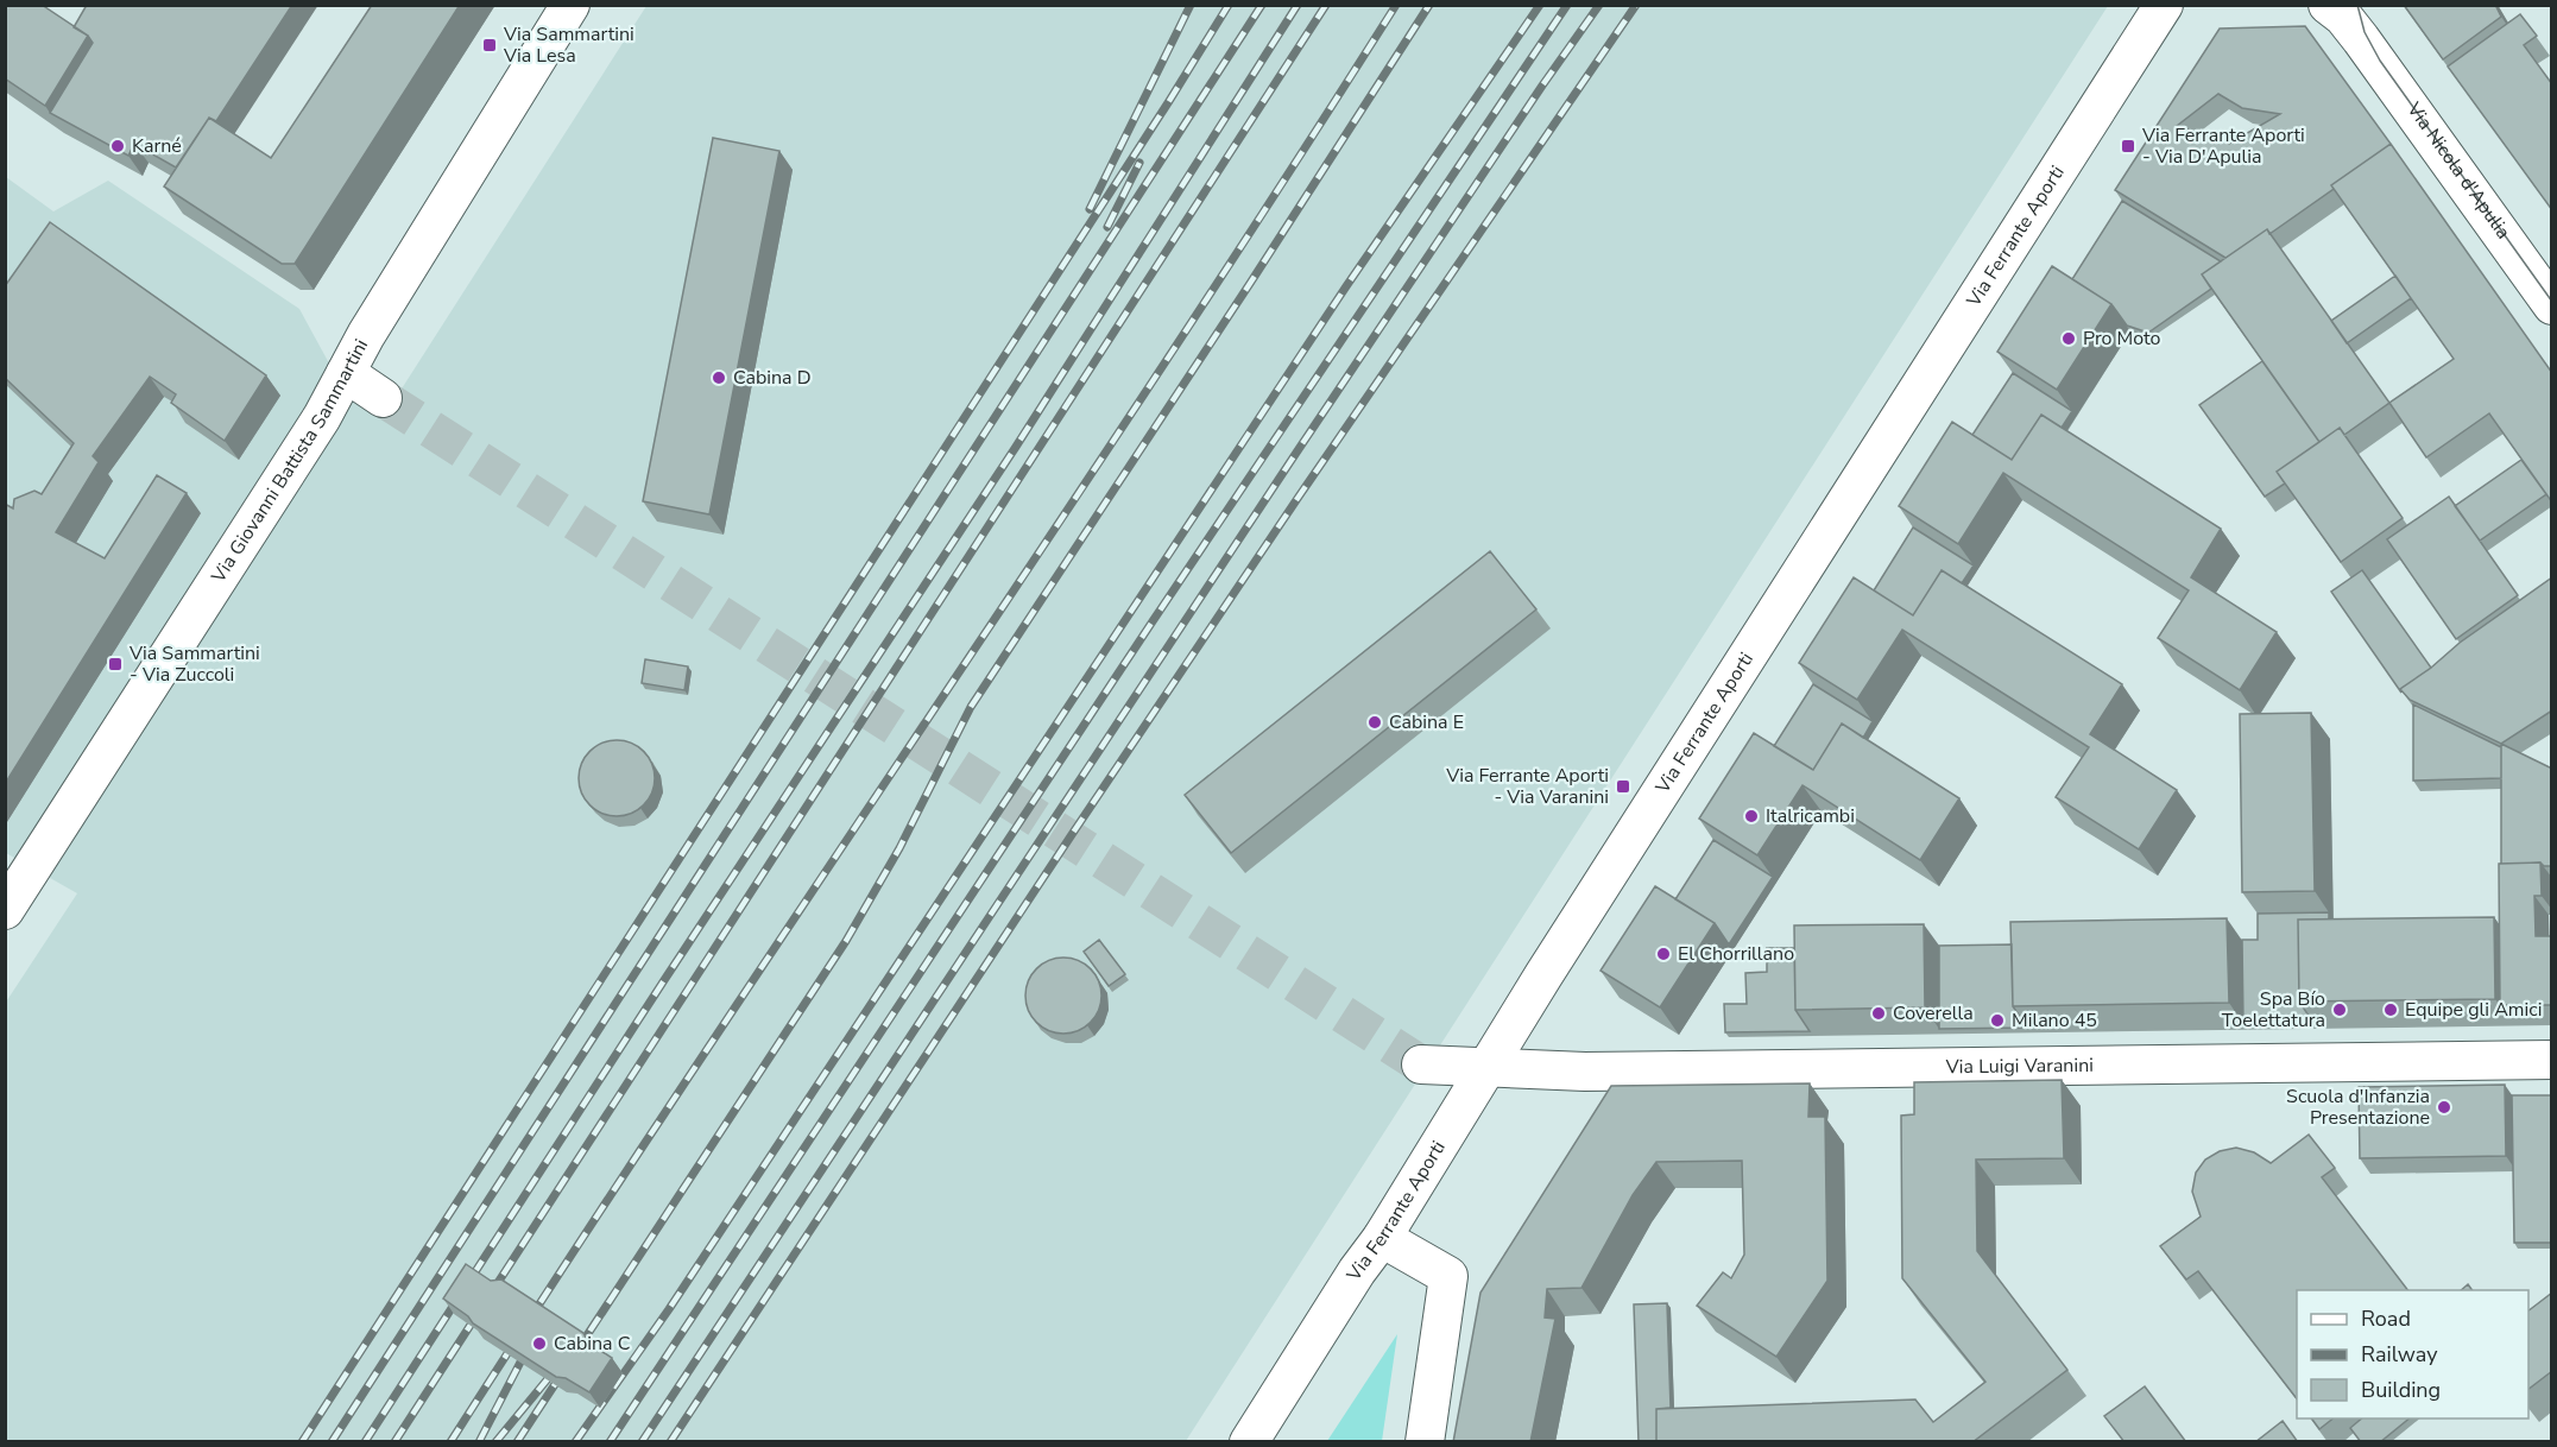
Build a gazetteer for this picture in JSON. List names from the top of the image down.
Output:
{
  "streets": {
    "street": [
      "Via Nicola d'Apulia",
      "Via Ferrante Aporti",
      "Via Giovanni Battista Sammartini",
      "Via Luigi Varanini"
    ]
  },
  "crossings": [
    ["Via Ferrante Aporti", "Via Luigi Varanini"]
  ],
  "places": {
    "transit": [
      "Via Sammartini Via Lesa",
      "Via Ferrante Aporti - Via D'Apulia",
      "Via Sammartini - Via Zuccoli",
      "Via Ferrante Aporti - Via Varanini"
    ],
    "other": [
      "Karné",
      "Pro Moto",
      "Cabina D",
      "Cabina E",
      "Italricambi",
      "El Chorrillano",
      "Spa Bío Toelettatura",
      "Equipe gli Amici",
      "Coverella",
      "Milano 45",
      "Scuola d'Infanzia Presentazione",
      "Cabina C"
    ]
  },
  "legend": ["Road", "Railway", "Building"]
}
